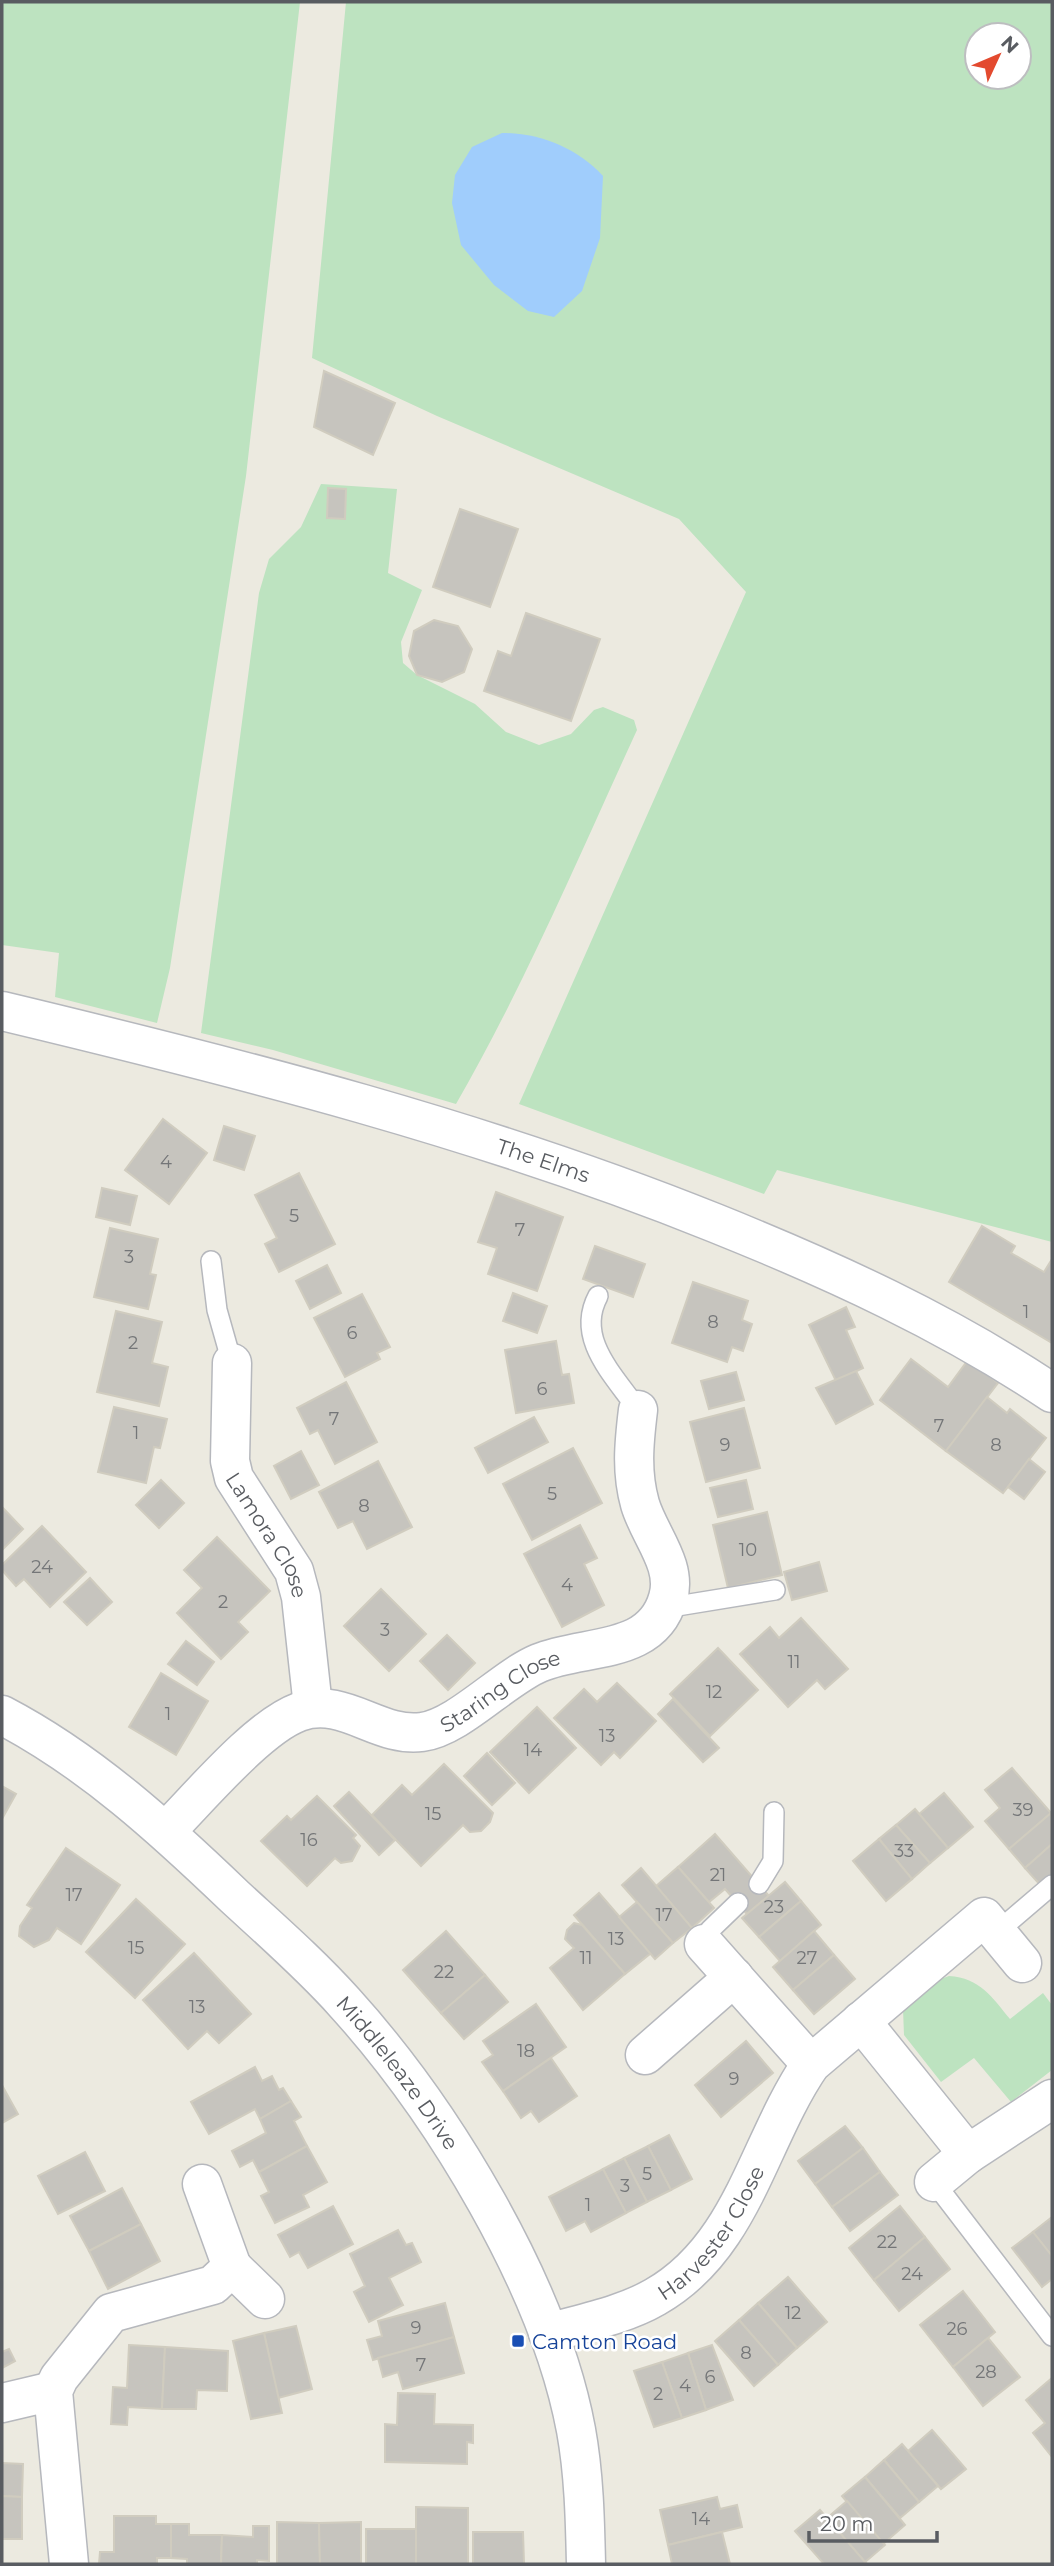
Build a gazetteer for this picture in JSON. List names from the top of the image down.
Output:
{
  "streets": {
    "street": [
      "The Elms",
      "Lamora Close",
      "Staring Close",
      "Middleleaze Drive",
      "Harvester Close"
    ]
  },
  "crossings": [
    ["Lamora Close", "Staring Close"],
    ["Middleleaze Drive", "Harvester Close"]
  ],
  "places": {
    "transit": ["Camton Road"]
  },
  "house_numbers": [
    "4",
    "5",
    "7",
    "3",
    "1",
    "8",
    "6",
    "2",
    "6",
    "7",
    "7",
    "1",
    "9",
    "8",
    "5",
    "8",
    "10",
    "24",
    "4",
    "2",
    "3",
    "11",
    "12",
    "1",
    "13",
    "14",
    "39",
    "15",
    "16",
    "33",
    "21",
    "17",
    "23",
    "17",
    "13",
    "15",
    "11",
    "27",
    "22",
    "13",
    "18",
    "9",
    "5",
    "3",
    "1",
    "22",
    "24",
    "12",
    "9",
    "26",
    "8",
    "7",
    "28",
    "6",
    "4",
    "2",
    "14"
  ],
  "scale_bar": "20 m",
  "north": "top right"
}
